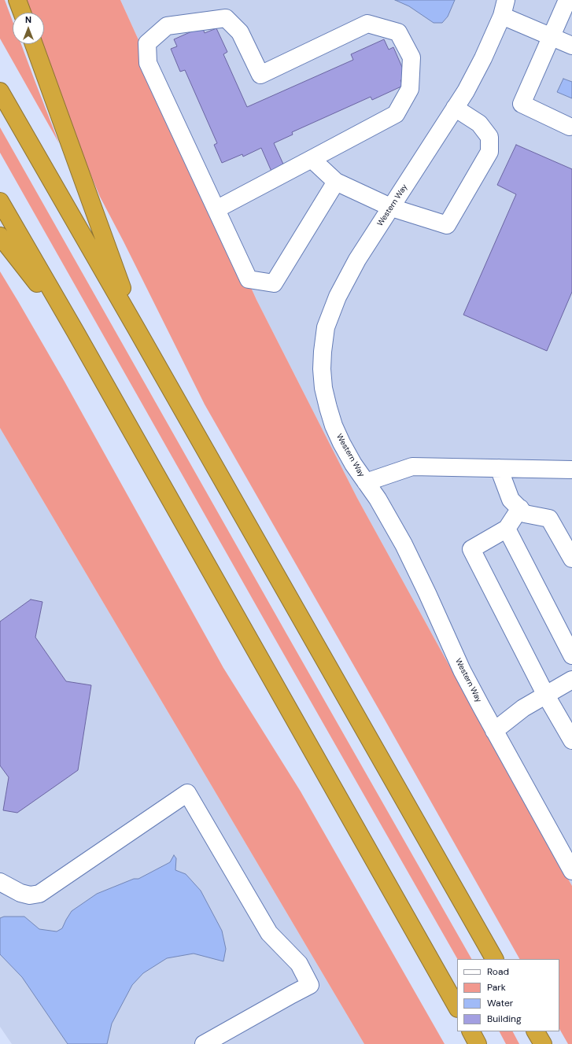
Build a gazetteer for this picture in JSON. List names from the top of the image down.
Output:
{
  "streets": {
    "street": ["Western Way"]
  },
  "legend": [
    "Road",
    "Park",
    "Water",
    "Building"
  ],
  "north": "top"
}
